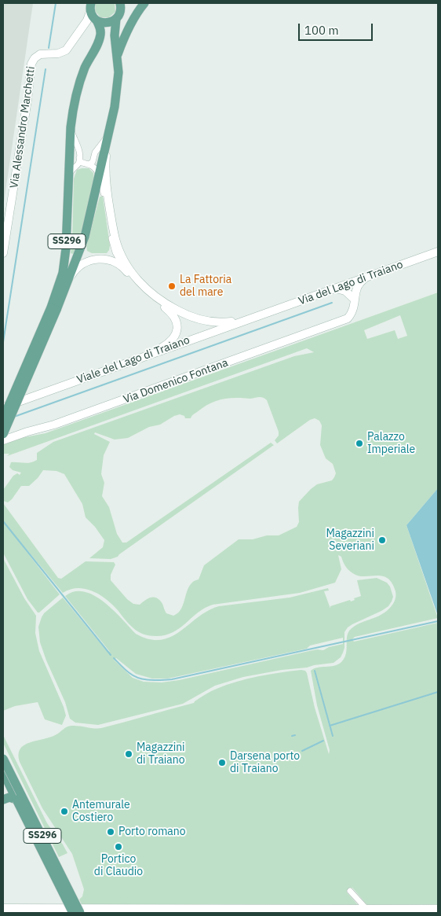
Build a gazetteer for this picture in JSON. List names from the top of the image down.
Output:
{
  "streets": {
    "main road": ["SS296"],
    "street": [
      "Via Alessandro Marchetti",
      "Via del Lago di Traiano",
      "Viale del Lago di Traiano",
      "Via Domenico Fontana"
    ]
  },
  "crossings": [
    ["Via del Lago di Traiano", "Viale del Lago di Traiano"]
  ],
  "places": [
    "La Fattoria del mare",
    "Palazzo Imperiale",
    "Magazzini Severiani",
    "Magazzini di Traiano",
    "Darsena porto di Traiano",
    "Antemurale Costiero",
    "Porto romano",
    "Portico di Claudio"
  ],
  "scale_bar": "100 m"
}
